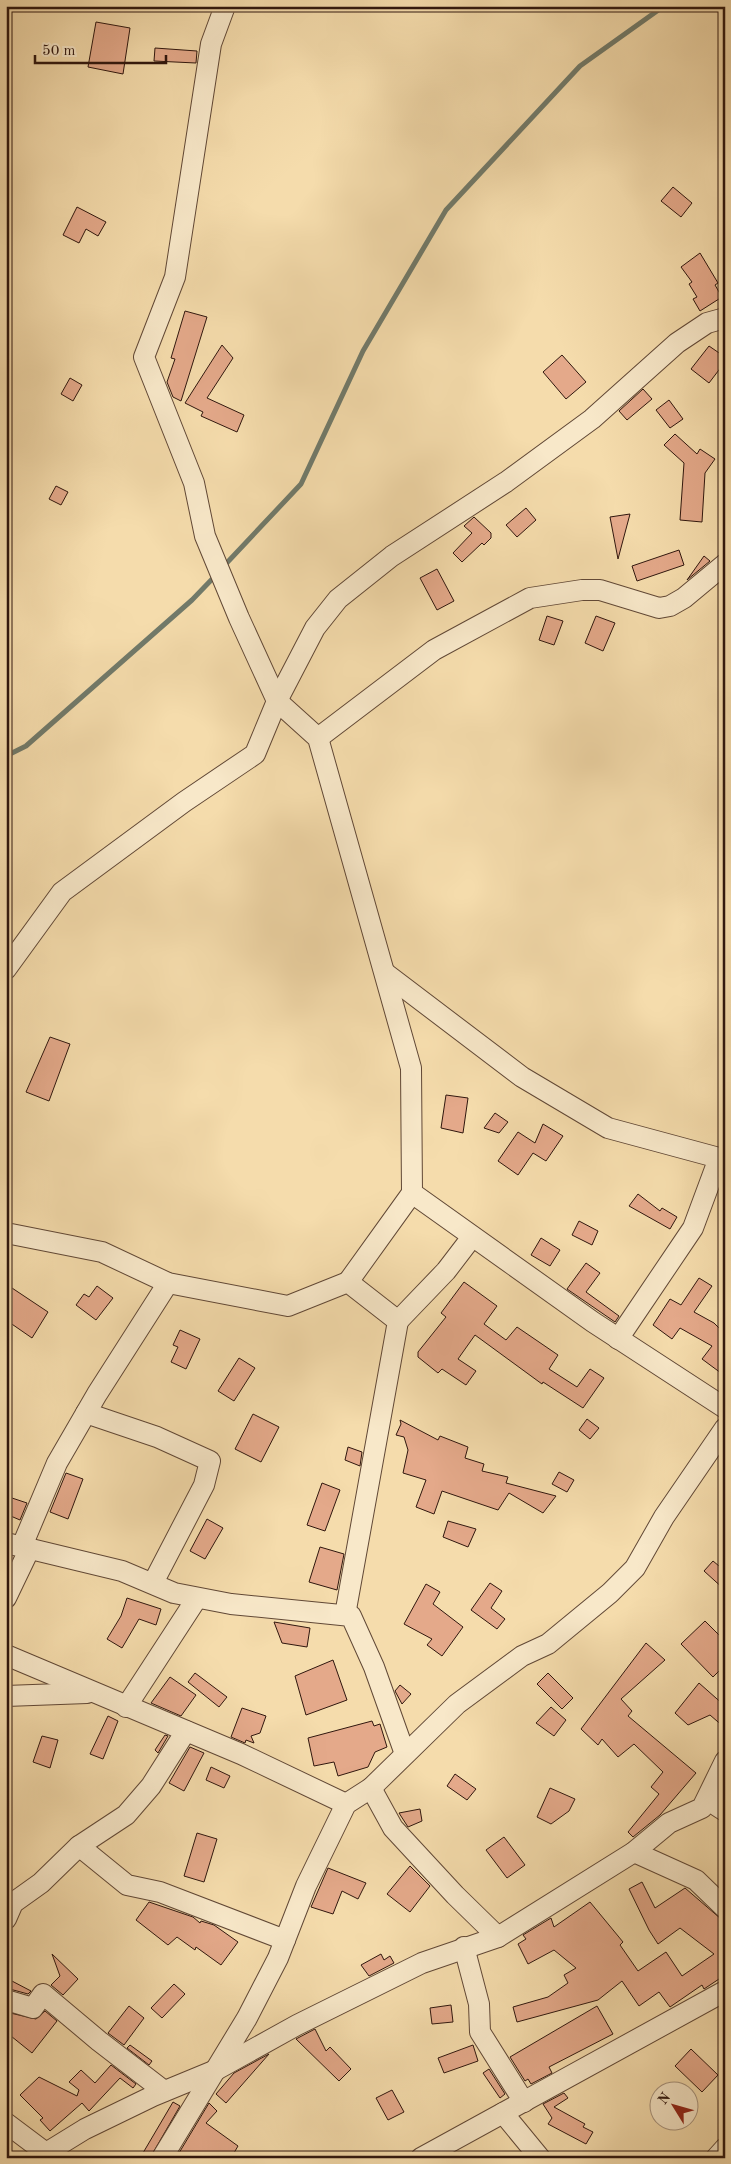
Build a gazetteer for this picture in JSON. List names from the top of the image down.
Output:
{
  "scale_bar": "50 m",
  "north": "top left"
}
